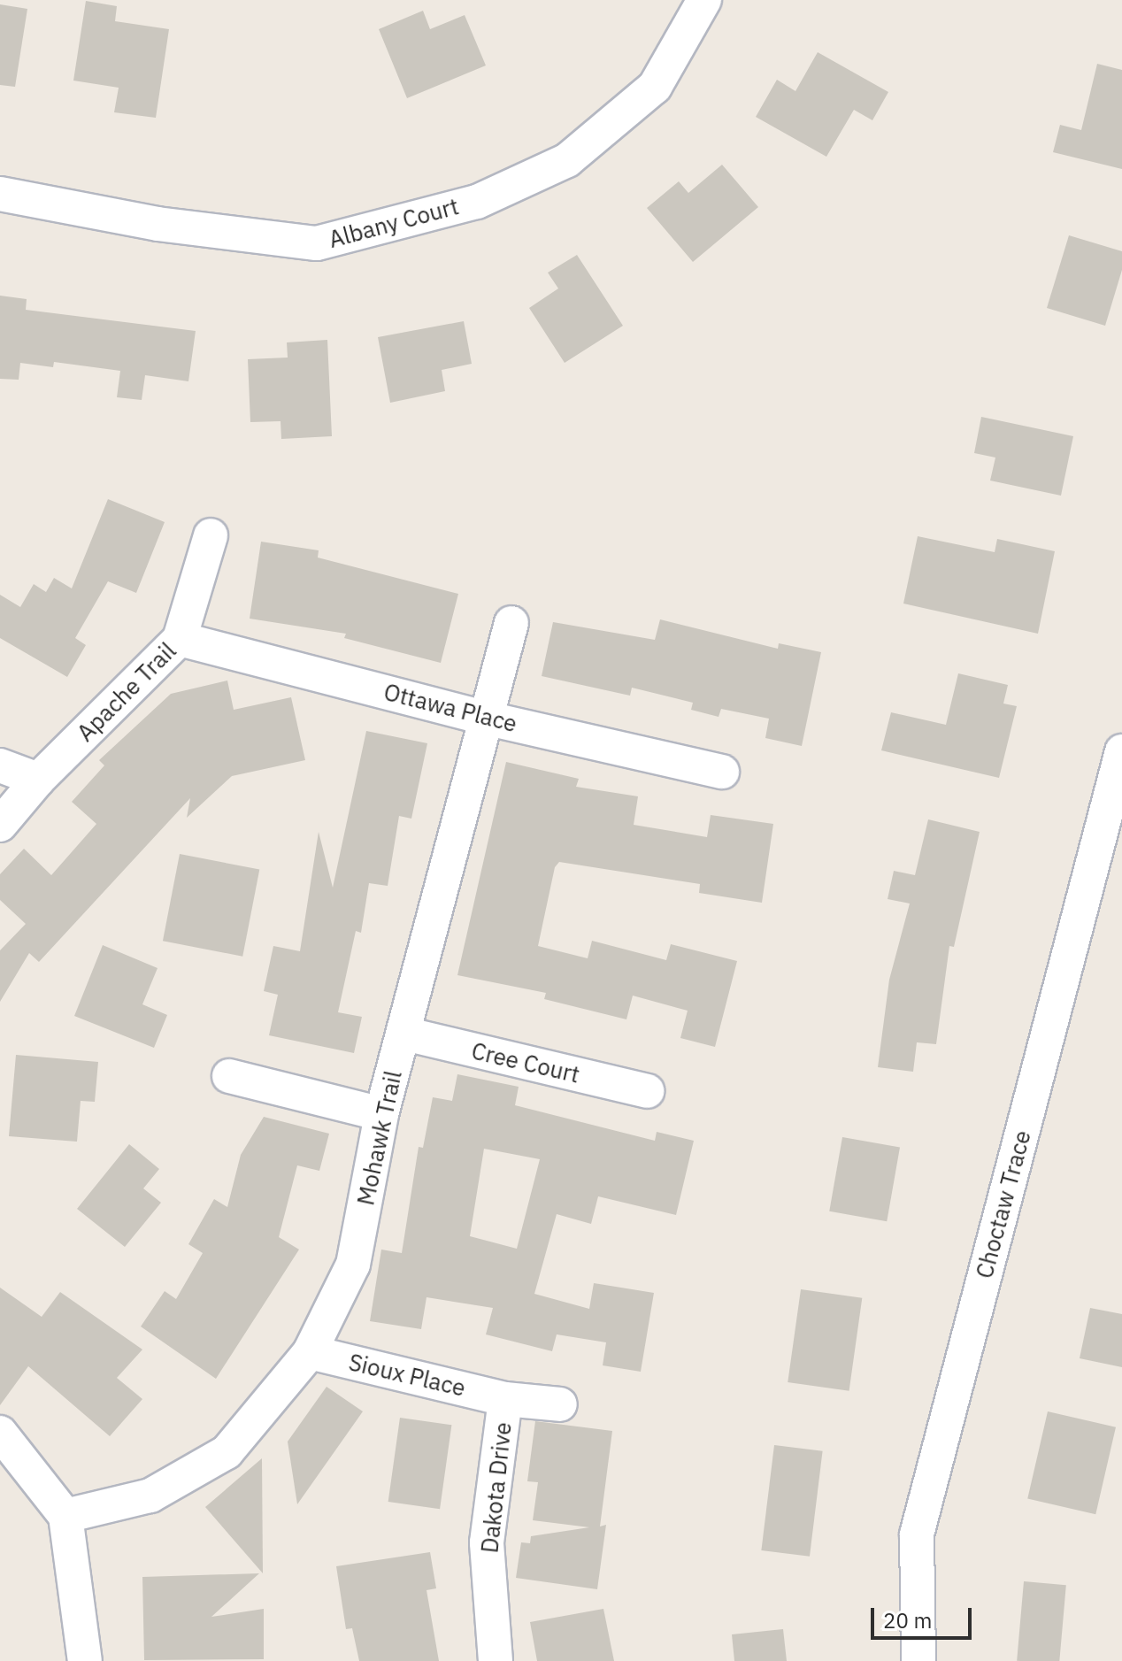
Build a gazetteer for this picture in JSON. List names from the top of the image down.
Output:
{
  "streets": {
    "street": [
      "Albany Court",
      "Apache Trail",
      "Ottawa Place",
      "Cree Court",
      "Mohawk Trail",
      "Choctaw Trace",
      "Sioux Place",
      "Dakota Drive"
    ]
  },
  "crossings": [
    ["Apache Trail", "Ottawa Place"],
    ["Ottawa Place", "Mohawk Trail"],
    ["Cree Court", "Mohawk Trail"],
    ["Mohawk Trail", "Sioux Place"],
    ["Sioux Place", "Dakota Drive"]
  ],
  "scale_bar": "20 m"
}
